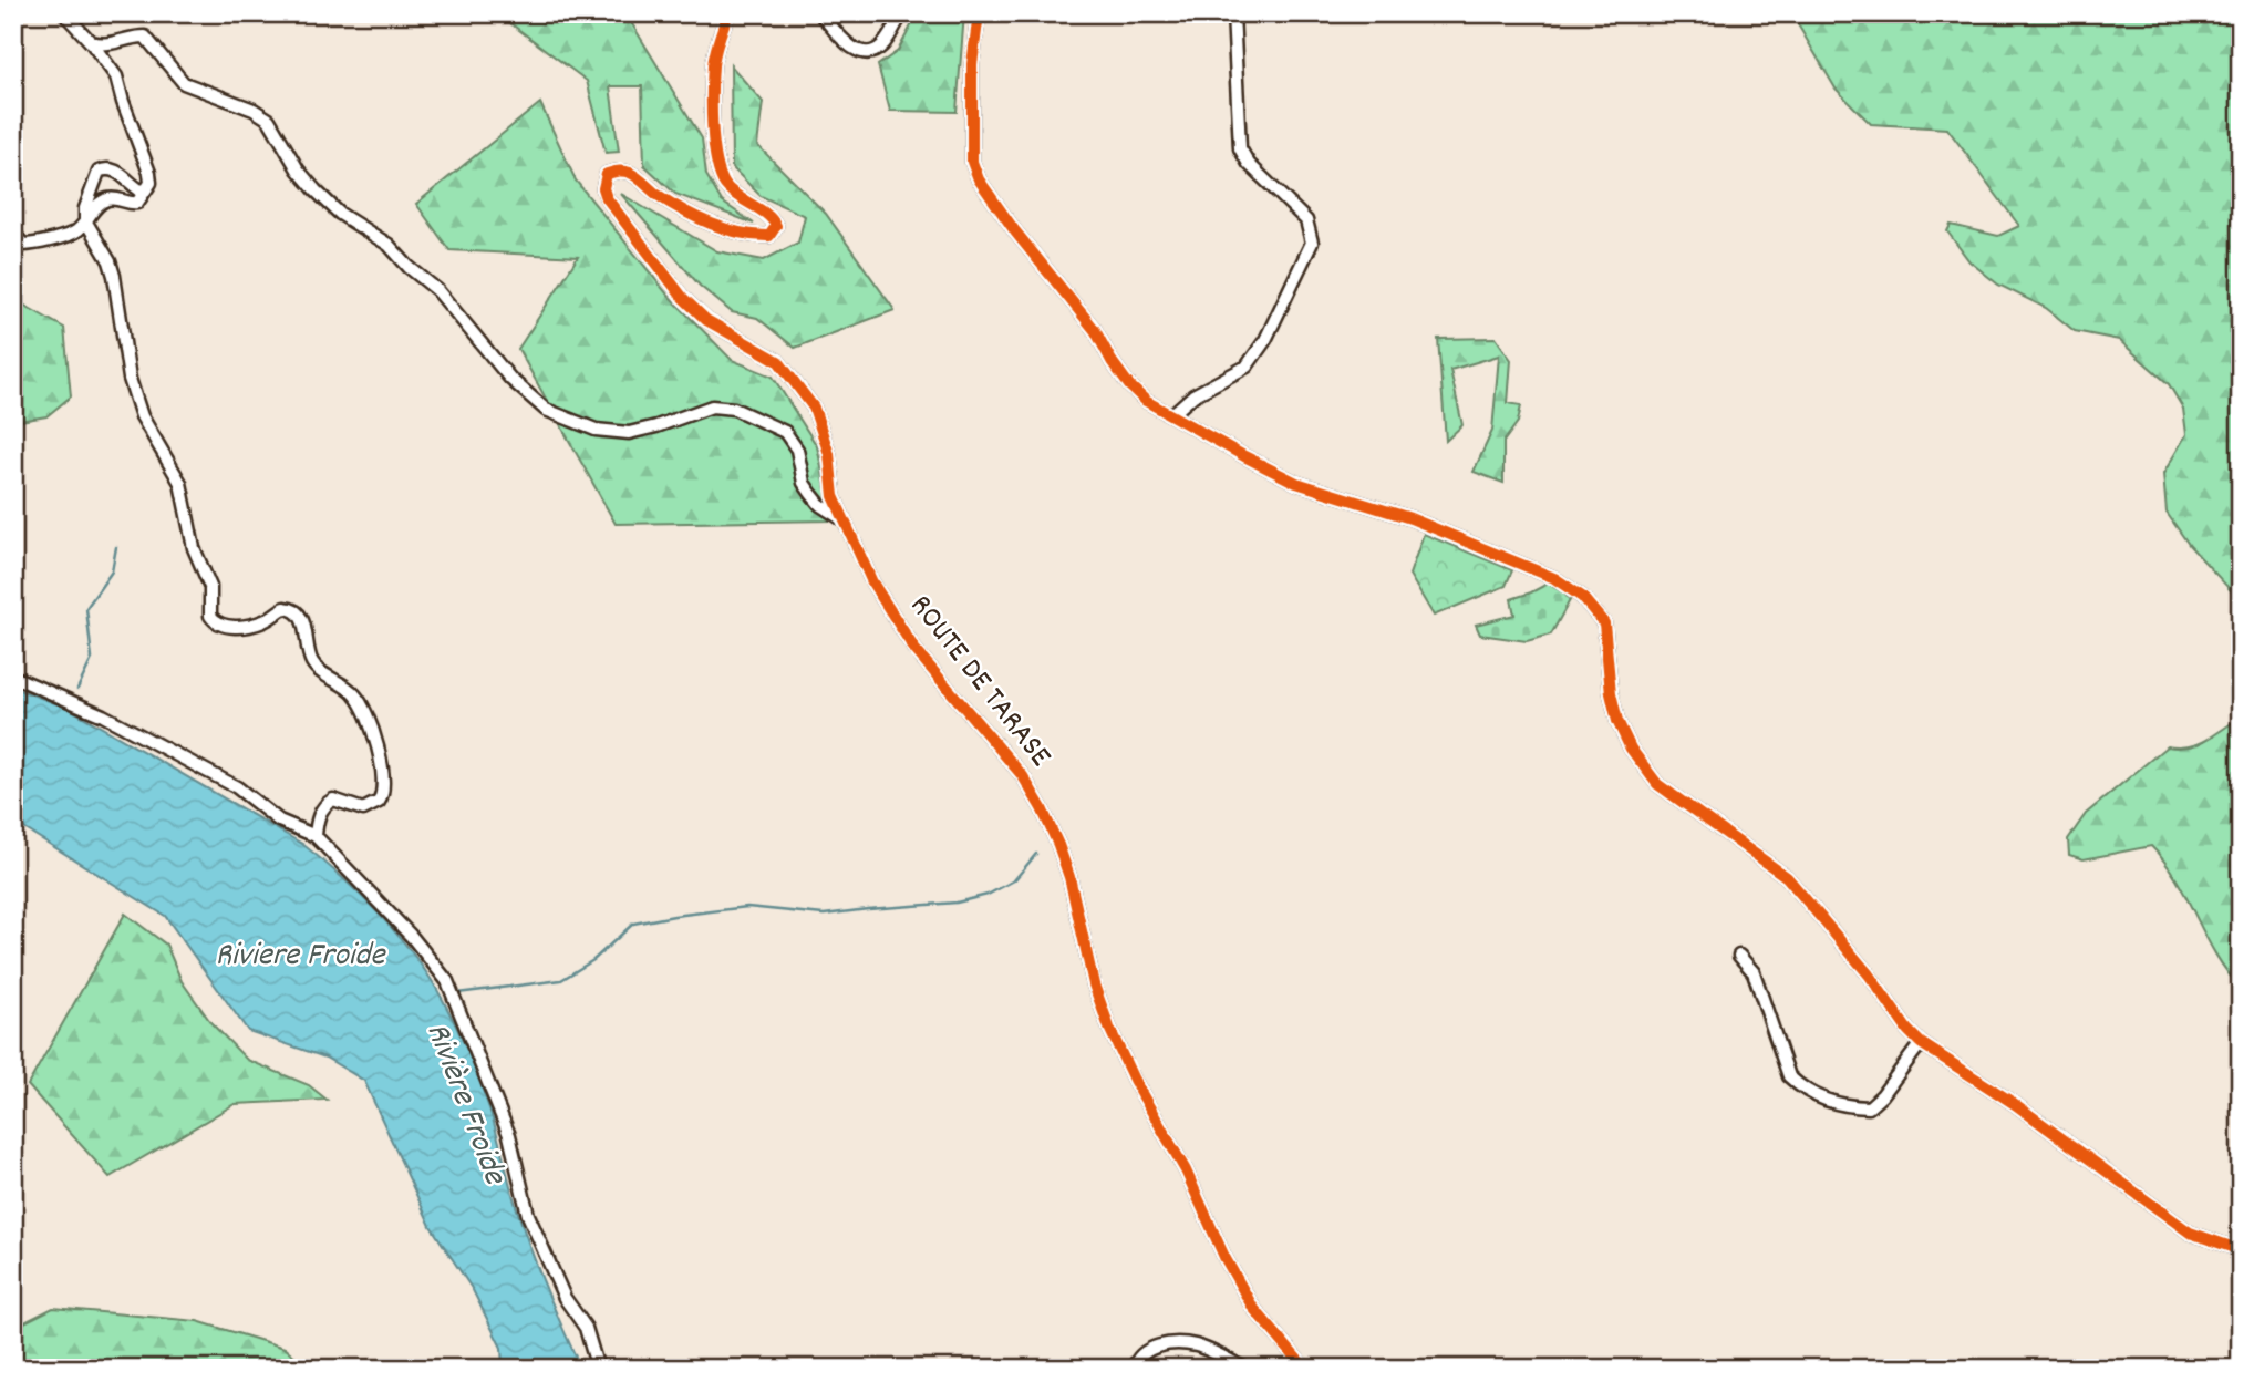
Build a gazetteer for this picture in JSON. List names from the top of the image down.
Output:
{
  "streets": {
    "street": ["ROUTE DE TARASE"]
  },
  "water": ["Riviere Froide", "Rivière Froide"]
}
